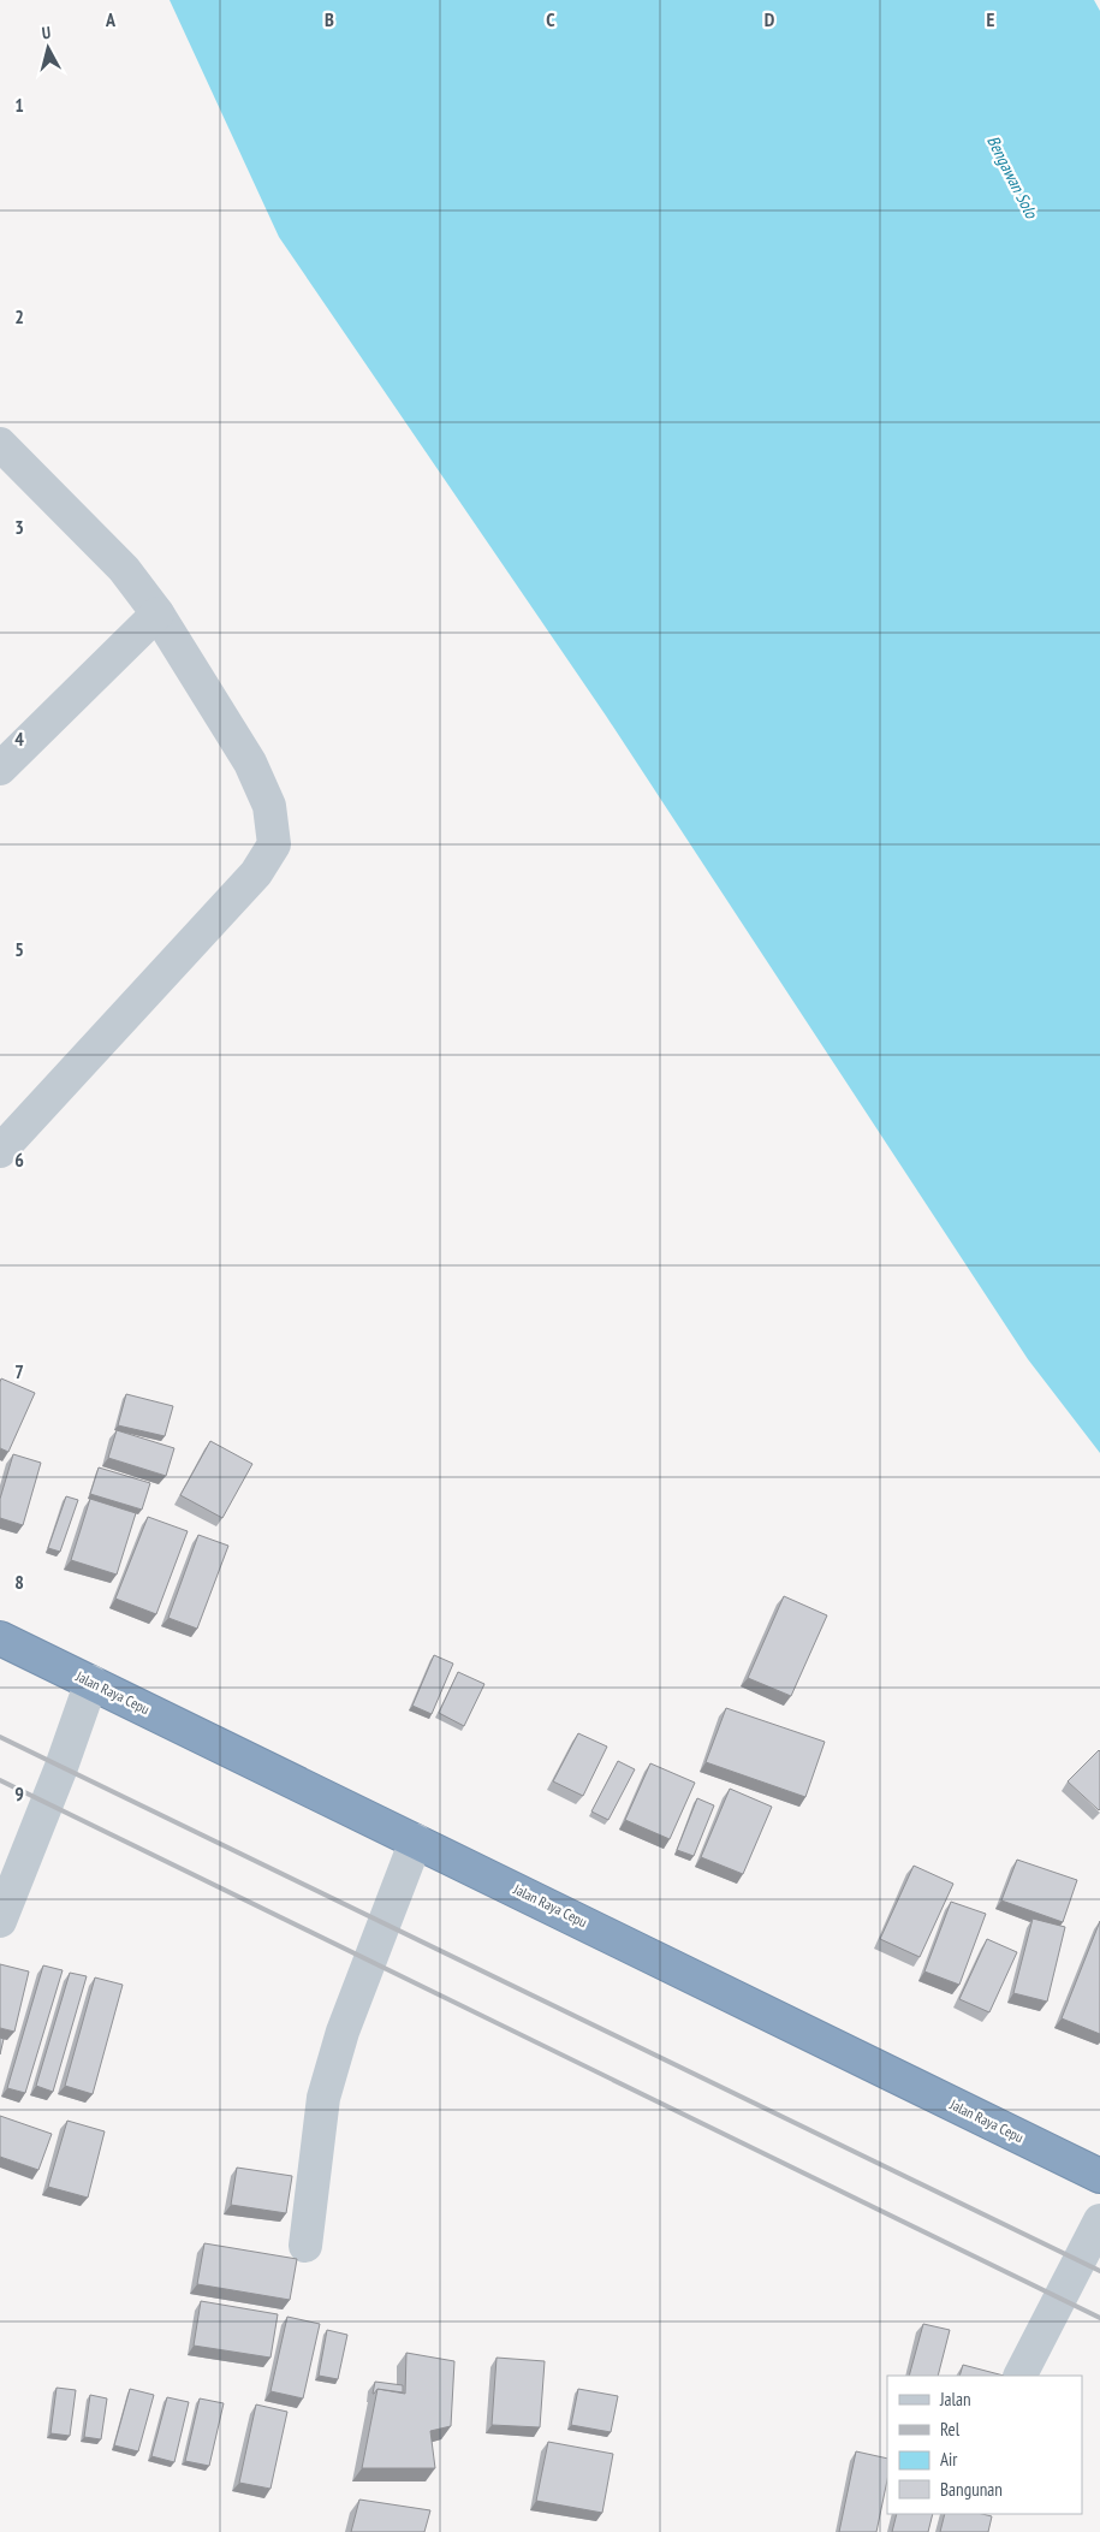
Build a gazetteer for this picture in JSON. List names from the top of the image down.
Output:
{
  "streets": {
    "highway": ["Jalan Raya Cepu"]
  },
  "water": ["Bengawan Solo"],
  "legend": [
    "Jalan",
    "Rel",
    "Air",
    "Bangunan"
  ],
  "north": "top",
  "grid": {
    "columns": [
      "A",
      "B",
      "C",
      "D",
      "E"
    ],
    "rows": [
      "1",
      "2",
      "3",
      "4",
      "5",
      "6",
      "7",
      "8",
      "9"
    ]
  }
}
